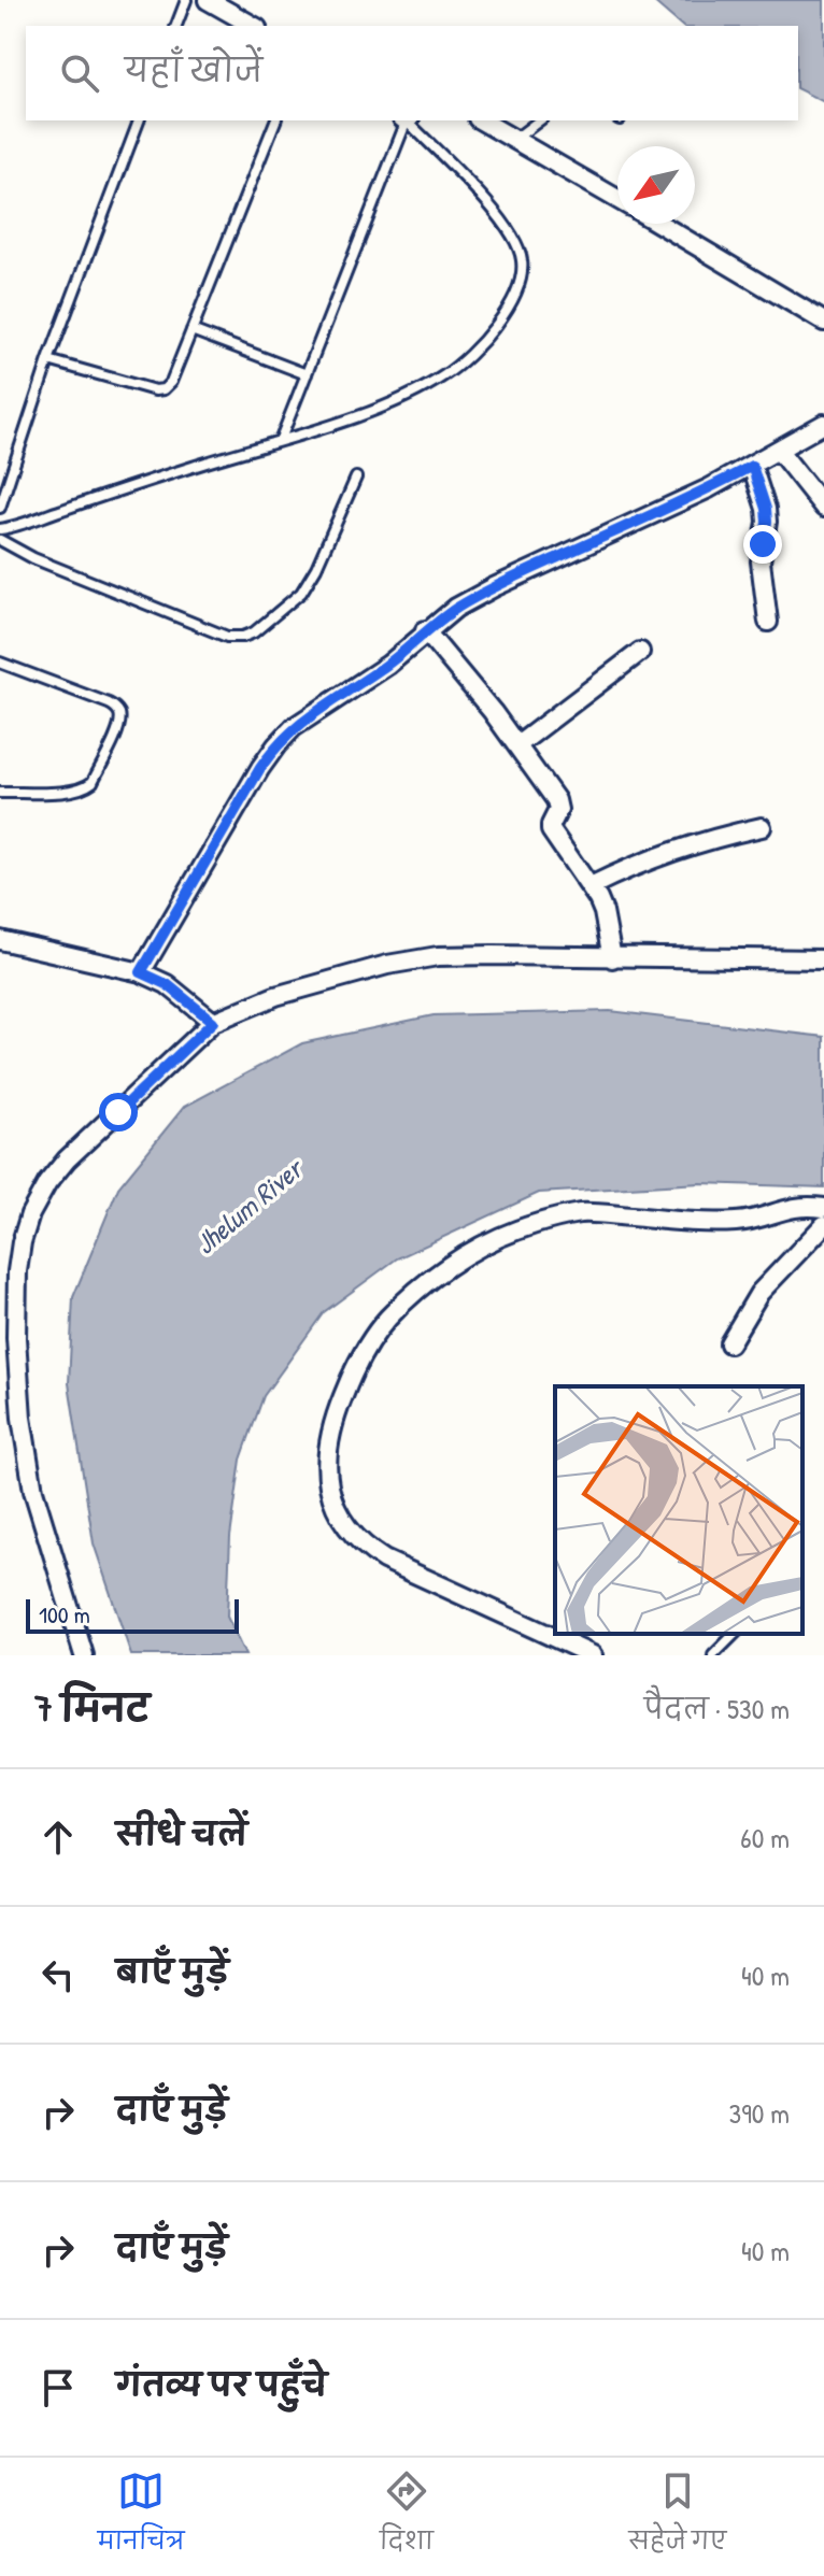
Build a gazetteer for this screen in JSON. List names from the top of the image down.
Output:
{
  "water": ["Jhelum River"],
  "scale_bar": "100 m",
  "north": "bottom left",
  "page": {
    "search": "यहाँ खोजें",
    "scale": "100 m",
    "heading": ["7 मिनट", "पैदल · 530 m"],
    "list": [
      ["सीधे चलें", "60 m"],
      ["बाएँ मुड़ें", "40 m"],
      ["दाएँ मुड़ें", "390 m"],
      ["दाएँ मुड़ें", "40 m"],
      "गंतव्य पर पहुँचे"
    ],
    "nav": ["मानचित्र", "दिशा", "सहेजे गए"]
  }
}
